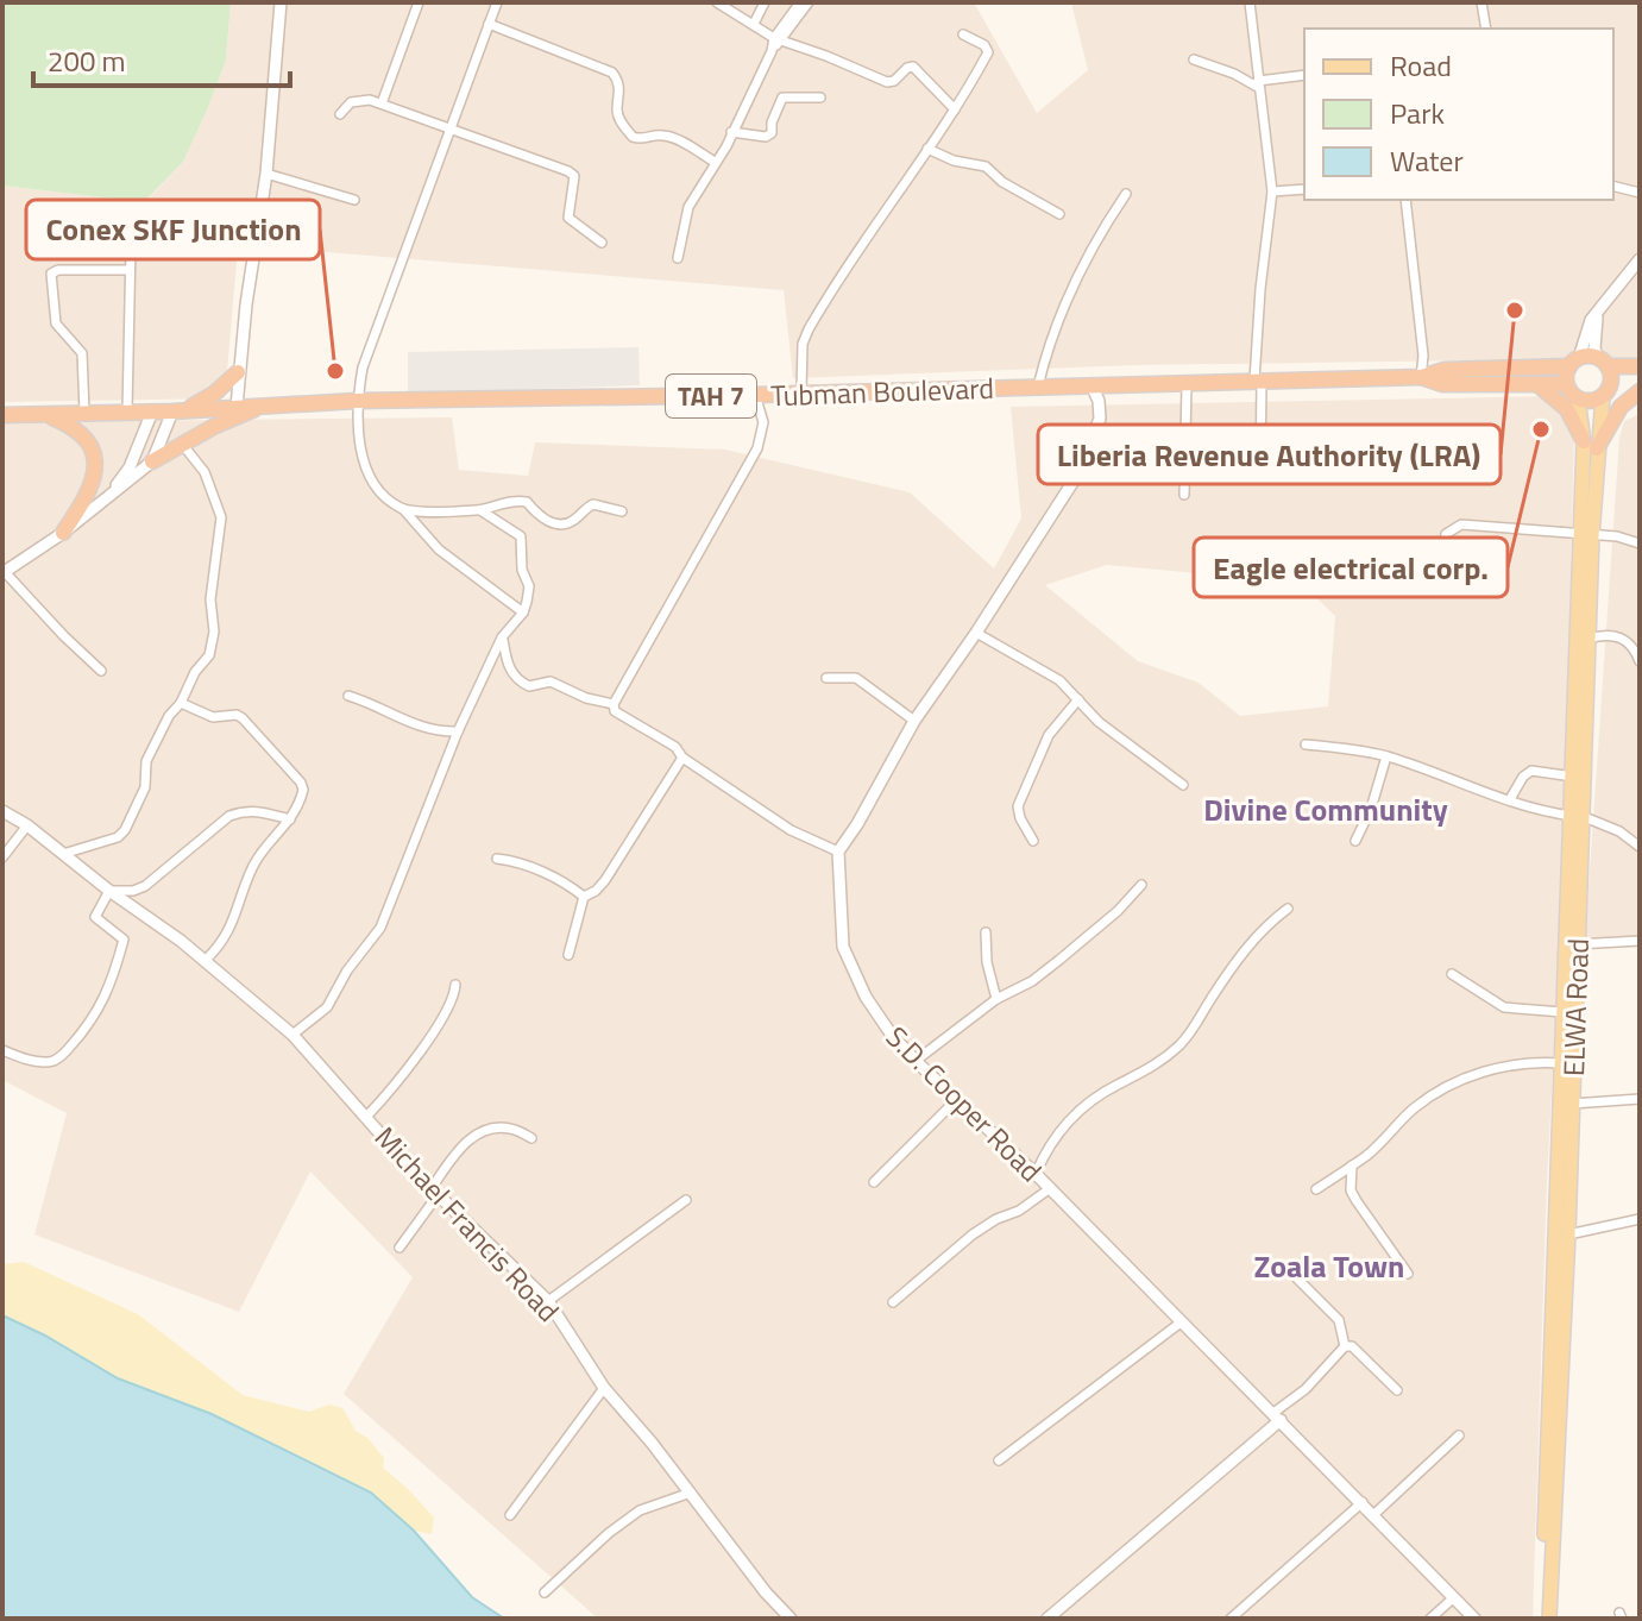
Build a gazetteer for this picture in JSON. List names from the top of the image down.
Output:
{
  "streets": {
    "highway": ["Tubman Boulevard", "TAH 7"],
    "main road": ["ELWA Road"],
    "street": ["S.D. Cooper Road", "Michael Francis Road"]
  },
  "crossings": [
    ["Tubman Boulevard", "ELWA Road"]
  ],
  "districts": ["Divine Community", "Zoala Town"],
  "places": ["Liberia Revenue Authority (LRA)", "Conex SKF Junction", "Eagle electrical corp."],
  "legend": ["Road", "Park", "Water"],
  "scale_bar": "200 m"
}
